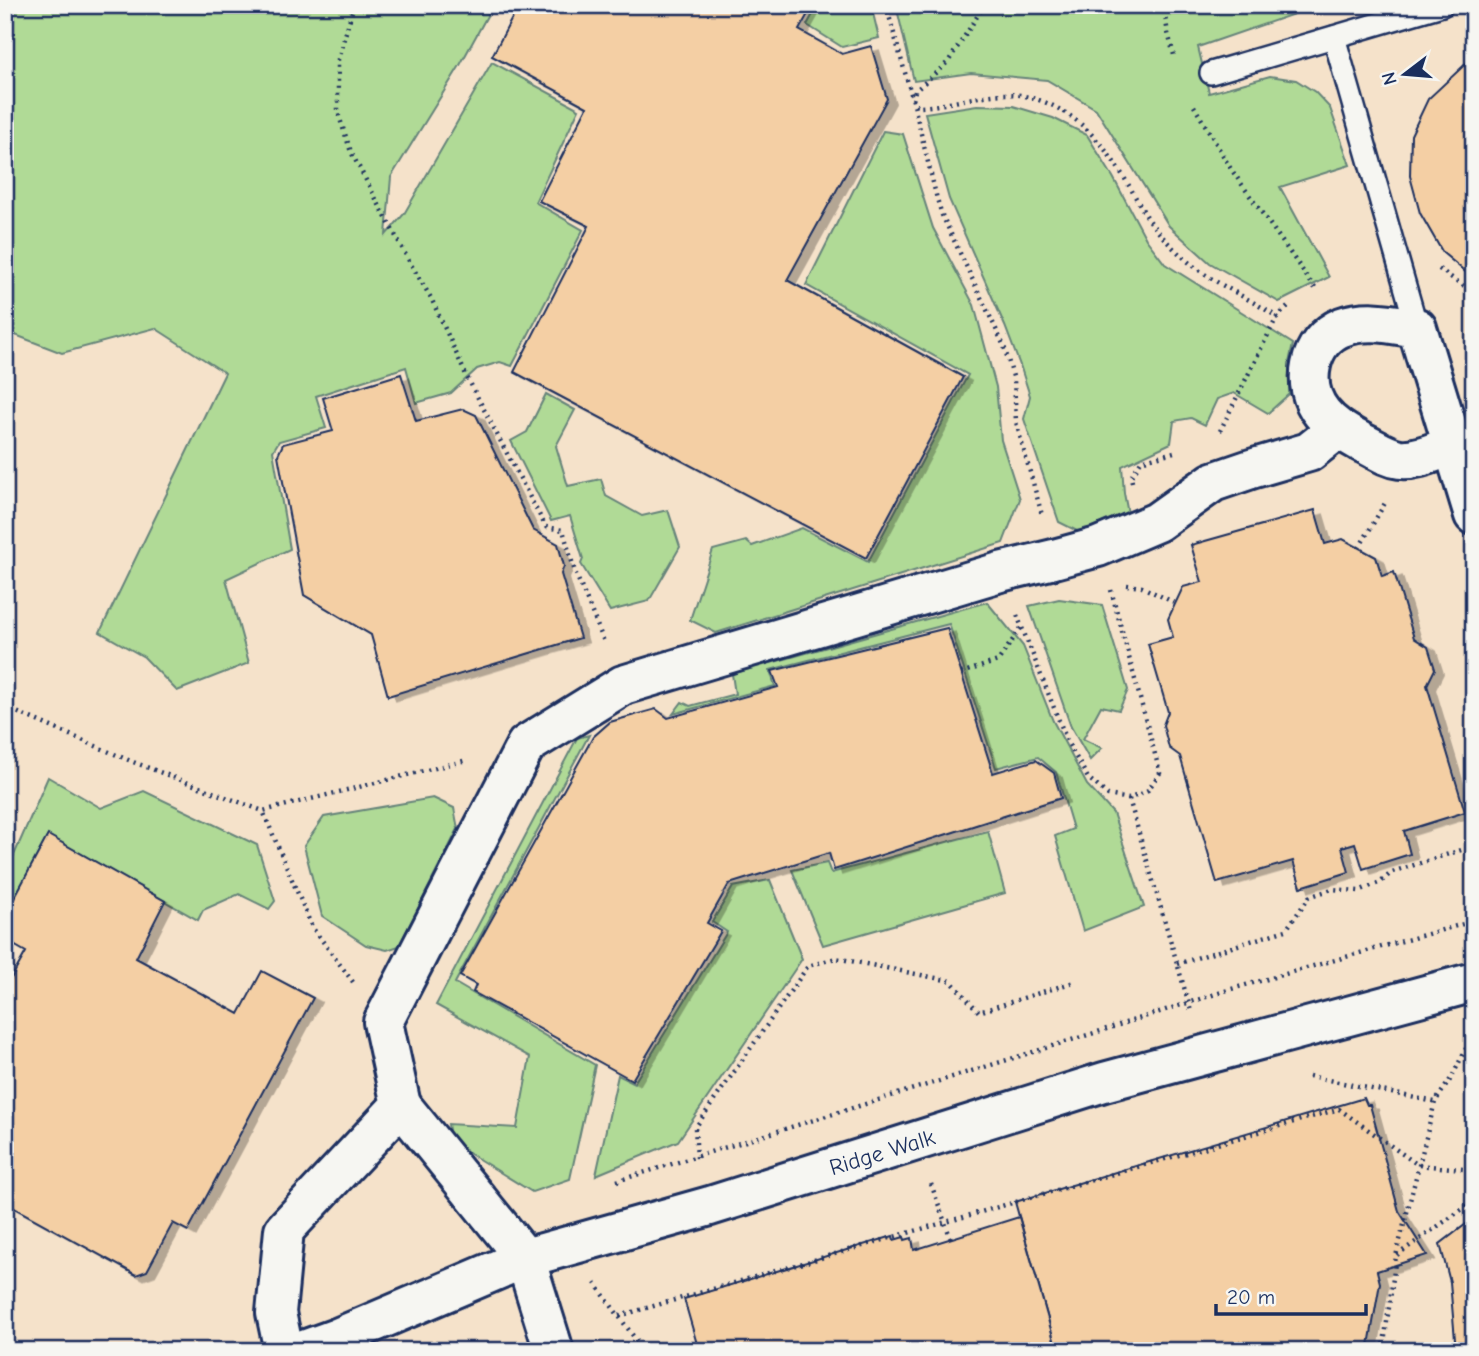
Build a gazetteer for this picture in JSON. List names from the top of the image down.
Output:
{
  "streets": {
    "street": ["Ridge Walk"]
  },
  "scale_bar": "20 m",
  "north": "left"
}
